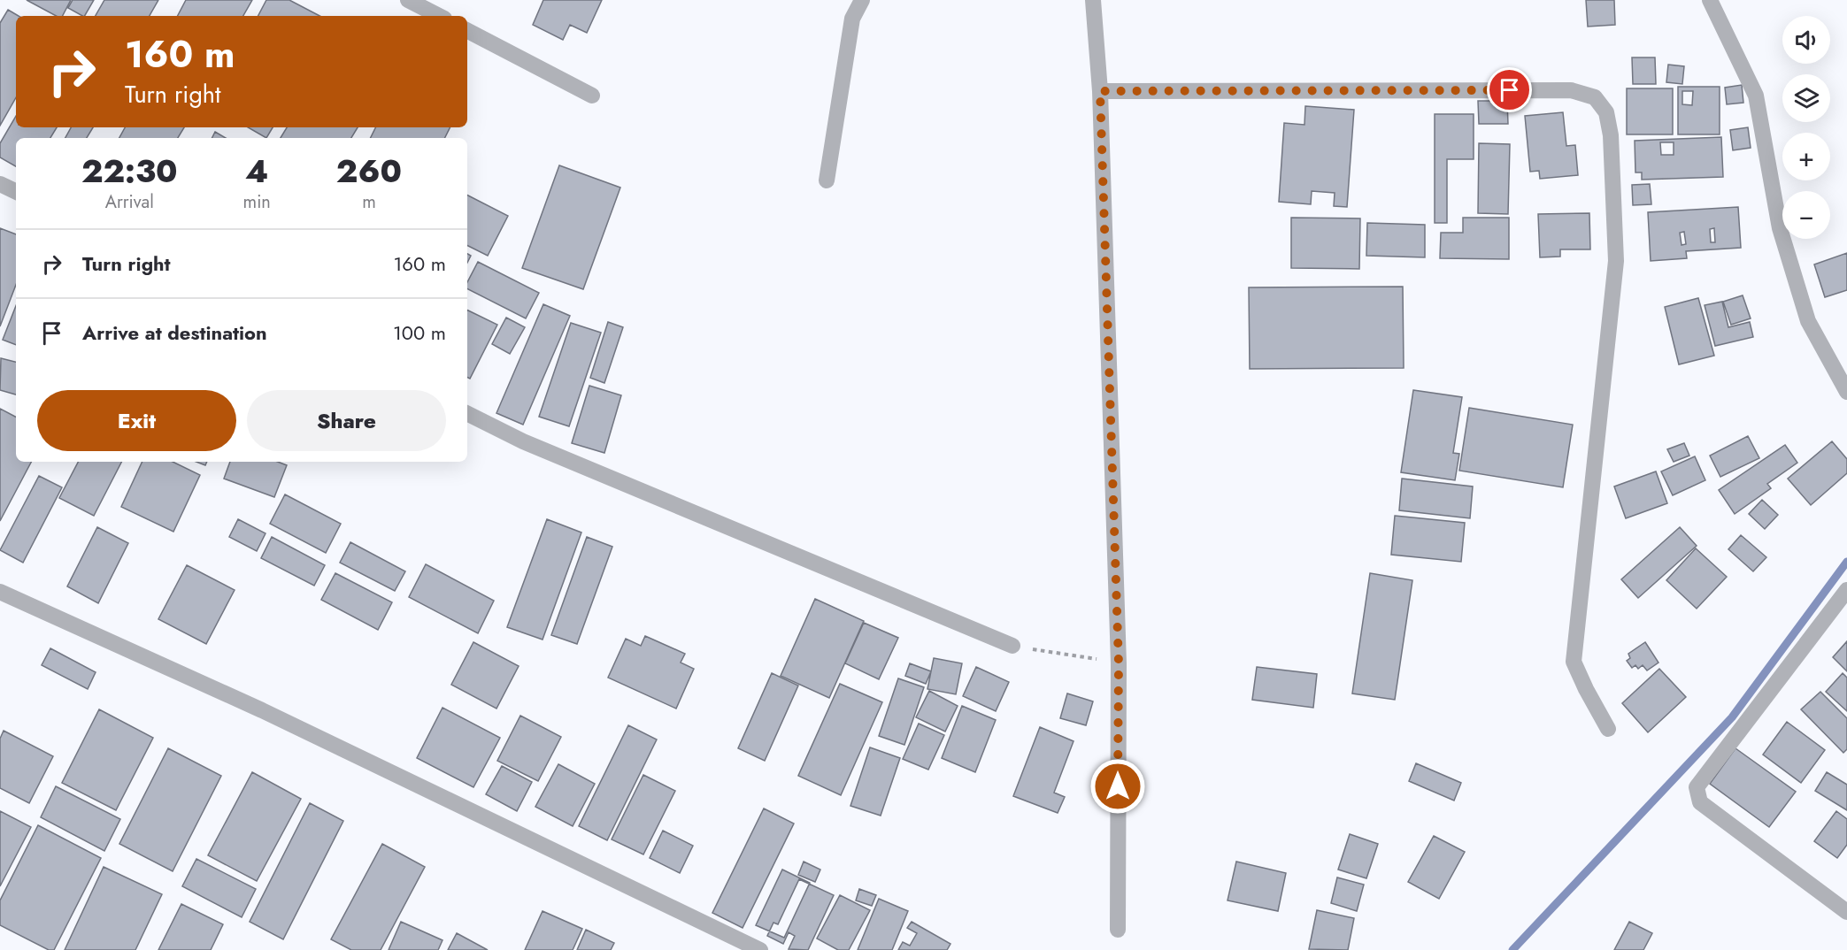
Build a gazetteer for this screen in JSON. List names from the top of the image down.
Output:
{
  "page": {
    "map_buttons": ["+", "−"],
    "turn": ["160 m", "Turn right"],
    "eta": [
      "22:30",
      "Arrival",
      "4",
      "min",
      "260",
      "m"
    ],
    "list": [
      {
        "name": "Turn right",
        "value": "160 m"
      },
      {
        "name": "Arrive at destination",
        "value": "100 m"
      }
    ],
    "buttons": ["Exit", "Share"]
  }
}
